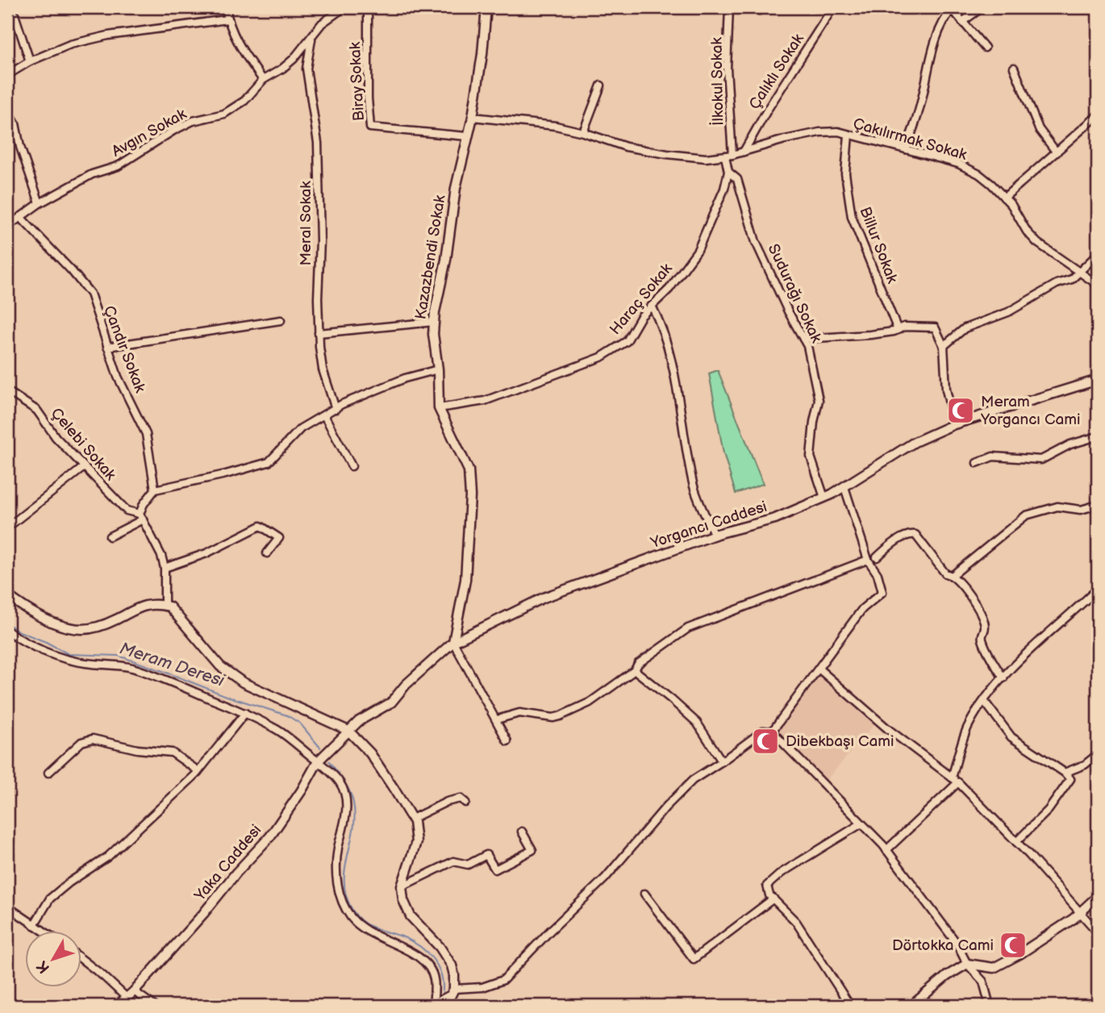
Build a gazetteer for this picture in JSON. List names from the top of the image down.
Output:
{
  "streets": {
    "street": [
      "Çalıklı Sokak",
      "Biray Sokak",
      "İlkokul Sokak",
      "Avgın Sokak",
      "Çakılırmak Sokak",
      "Meral Sokak",
      "Billur Sokak",
      "Kazazbendi Sokak",
      "Sudurağı Sokak",
      "Haraç Sokak",
      "Çandır Sokak",
      "Çelebi Sokak",
      "Yorgancı Caddesi",
      "Yaka Caddesi"
    ]
  },
  "crossings": [
    ["Çalıklı Sokak", "Çakılırmak Sokak"],
    ["Biray Sokak", "Kazazbendi Sokak"],
    ["İlkokul Sokak", "Çakılırmak Sokak"],
    ["İlkokul Sokak", "Haraç Sokak"],
    ["Avgın Sokak", "Meral Sokak"],
    ["Avgın Sokak", "Çandır Sokak"],
    ["Çakılırmak Sokak", "Billur Sokak"],
    ["Çakılırmak Sokak", "Kazazbendi Sokak"],
    ["Çakılırmak Sokak", "Haraç Sokak"],
    ["Kazazbendi Sokak", "Haraç Sokak"],
    ["Kazazbendi Sokak", "Yorgancı Caddesi"],
    ["Sudurağı Sokak", "Haraç Sokak"],
    ["Sudurağı Sokak", "Yorgancı Caddesi"],
    ["Yorgancı Caddesi", "Yaka Caddesi"]
  ],
  "water": ["Meram Deresi"],
  "places": {
    "mosque": ["Meram Yorgancı Cami", "Dibekbaşı Cami", "Dörtokka Cami"]
  },
  "north": "bottom left"
}
